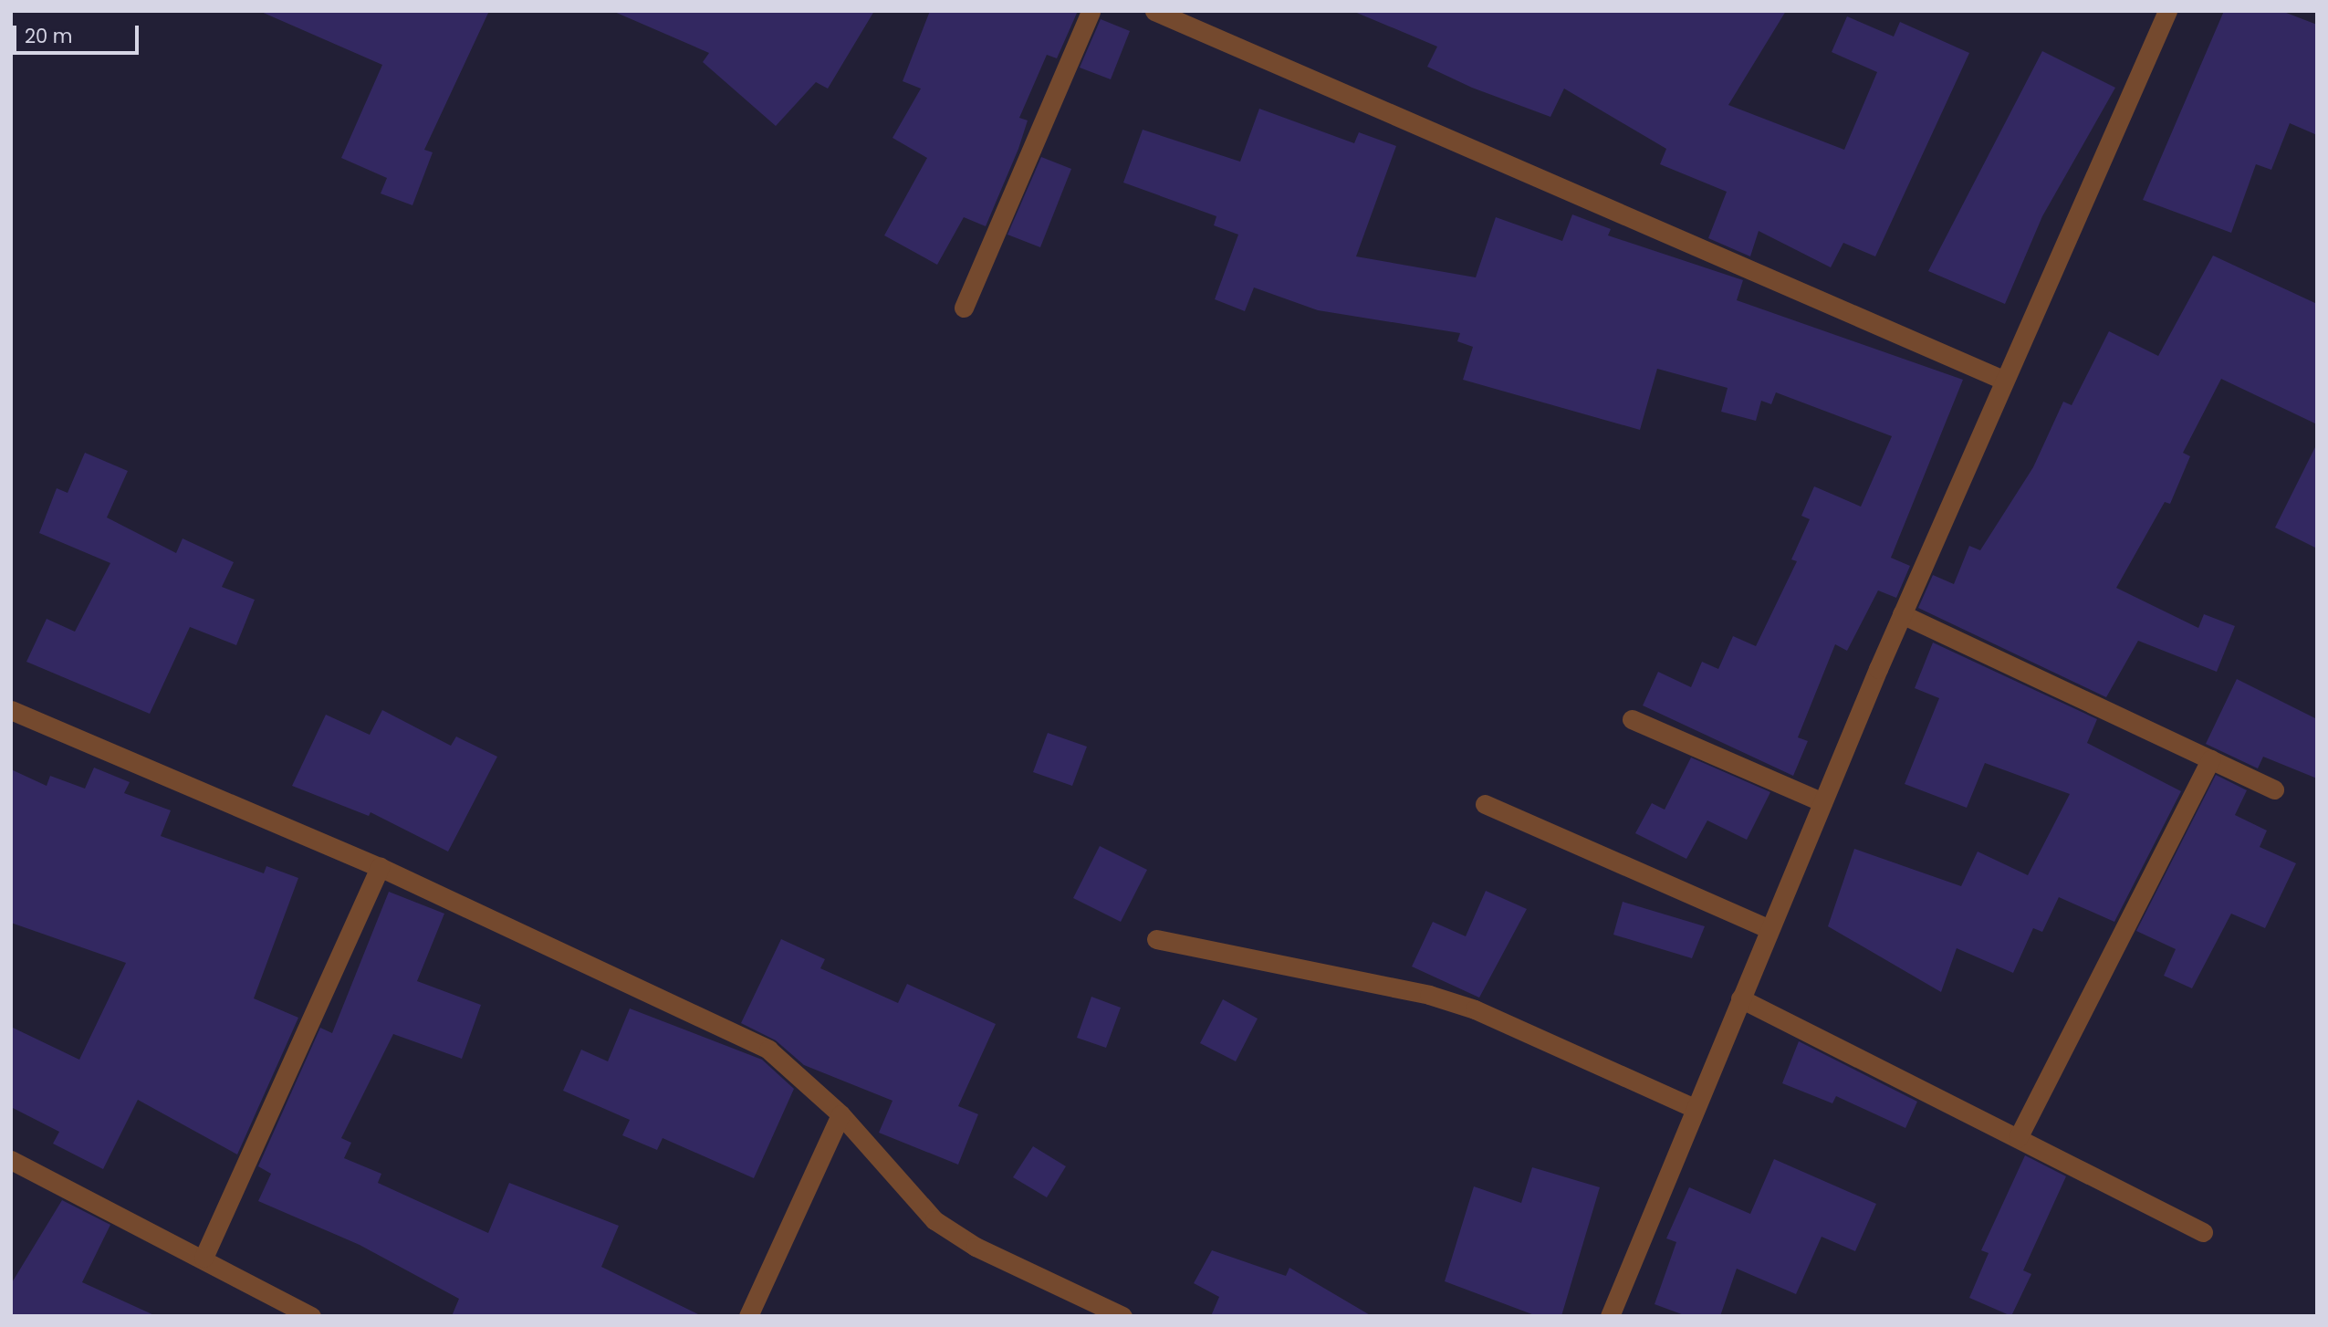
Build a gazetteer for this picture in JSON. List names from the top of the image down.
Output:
{
  "scale_bar": "20 m"
}
